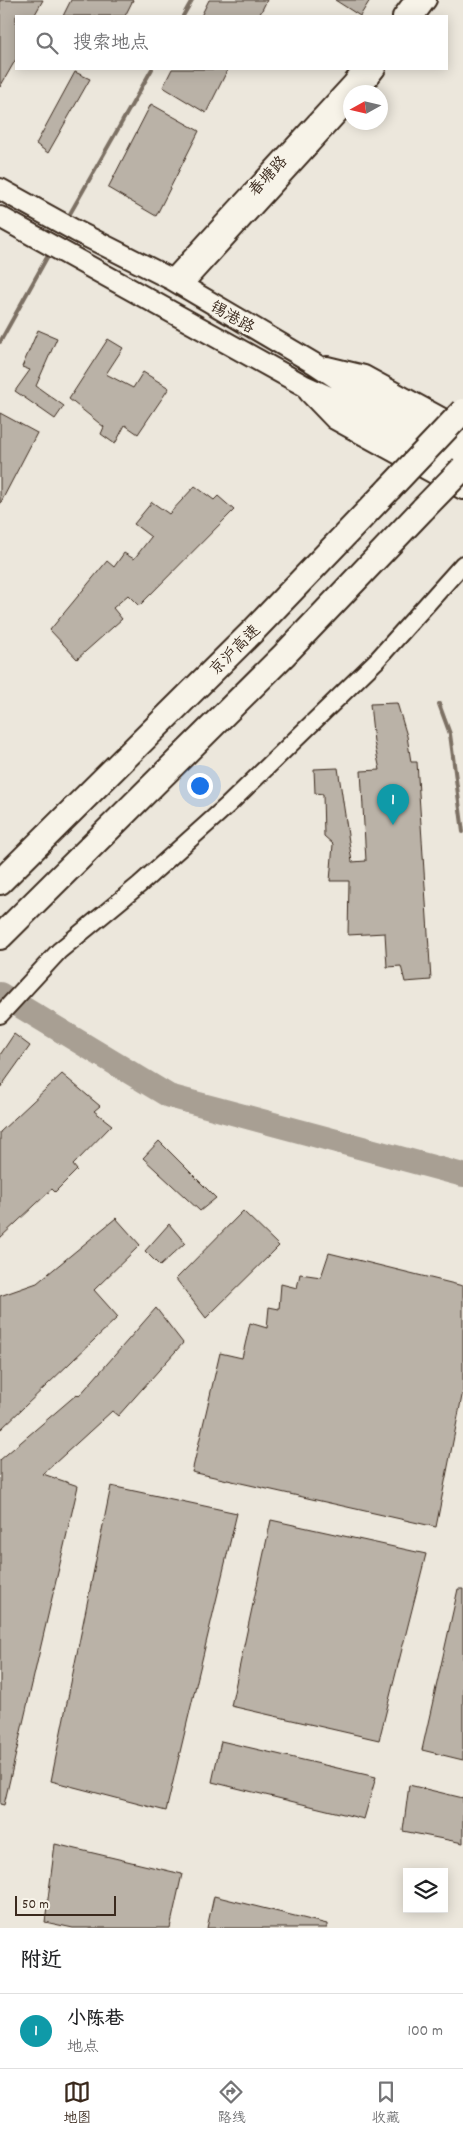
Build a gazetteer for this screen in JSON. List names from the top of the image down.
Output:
{
  "streets": {
    "highway": ["京沪高速"],
    "main road": ["锡港路"],
    "street": ["春塘路"]
  },
  "crossings": [
    ["春塘路", "锡港路"]
  ],
  "scale_bar": "50 m",
  "north": "left",
  "page": {
    "search": "搜索地点",
    "pins": "1",
    "scale": "50 m",
    "heading": "附近",
    "list": [
      {
        "mark": "1",
        "name": "小陈巷",
        "note": "地点",
        "value": "100 m"
      }
    ],
    "nav": ["地图", "路线", "收藏"]
  }
}
